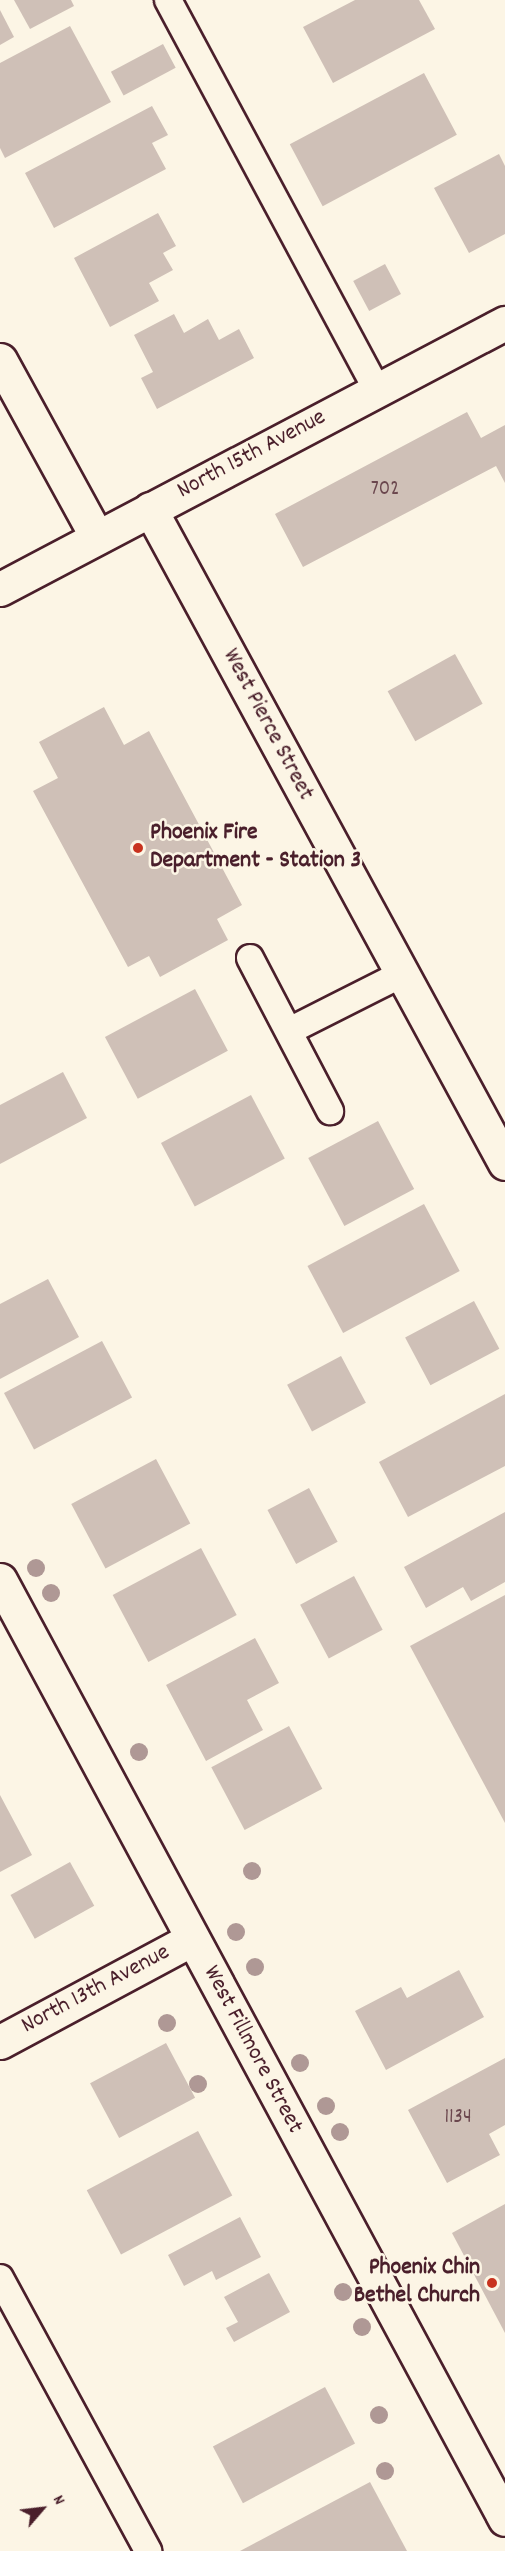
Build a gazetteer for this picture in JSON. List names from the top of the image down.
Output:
{
  "streets": {
    "street": [
      "North 15th Avenue",
      "West Pierce Street",
      "North 13th Avenue",
      "West Fillmore Street"
    ]
  },
  "crossings": [
    ["North 15th Avenue", "West Pierce Street"],
    ["North 13th Avenue", "West Fillmore Street"]
  ],
  "places": ["Phoenix Fire Department - Station 3", "Phoenix Chin Bethel Church"],
  "house_numbers": ["702", "1134"],
  "north": "top right"
}
